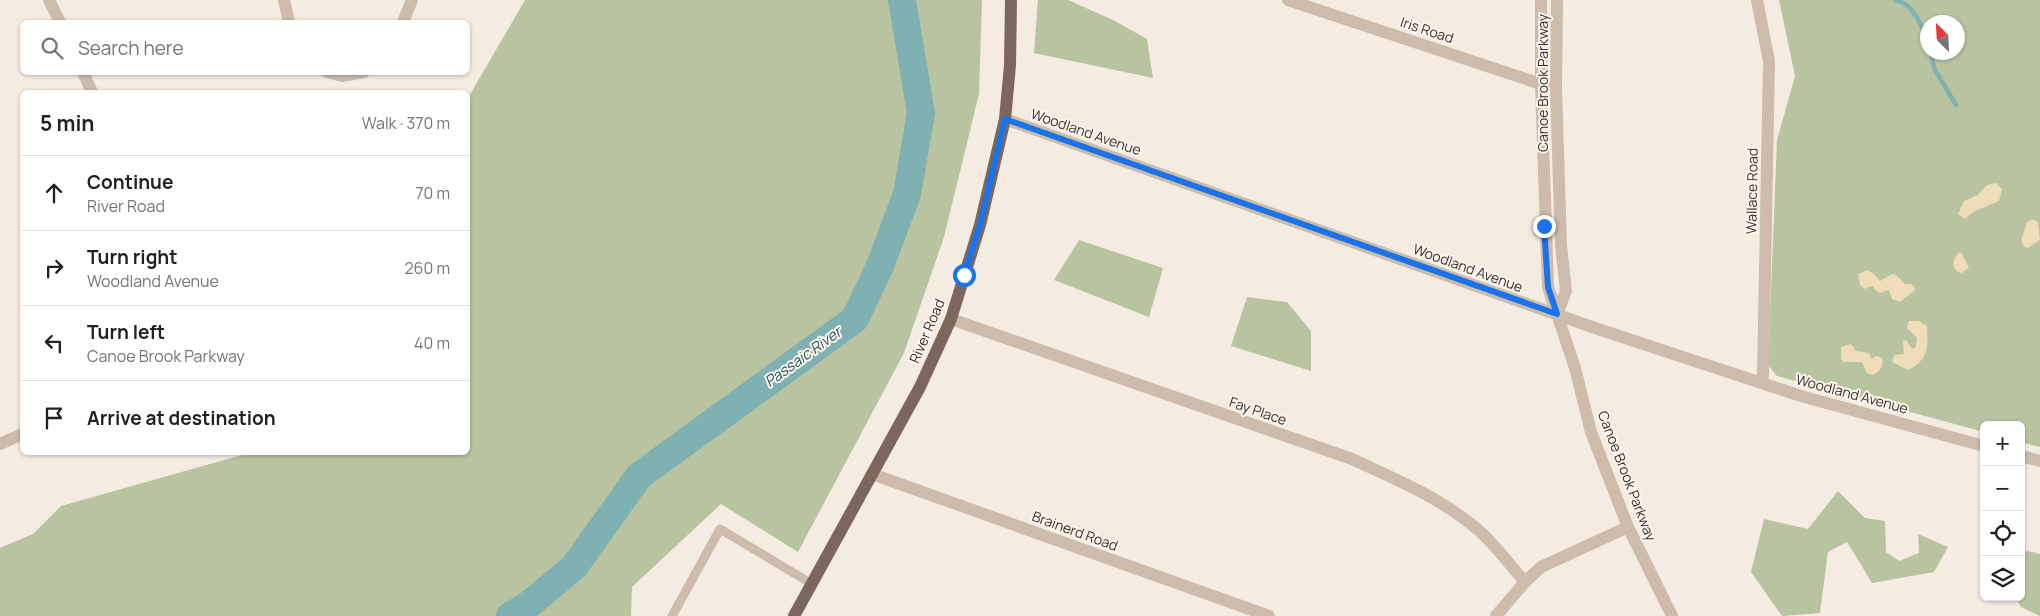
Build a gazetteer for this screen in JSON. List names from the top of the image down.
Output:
{
  "streets": {
    "main road": ["River Road"],
    "street": [
      "Iris Road",
      "Canoe Brook Parkway",
      "Woodland Avenue",
      "Wallace Road",
      "Fay Place",
      "Brainerd Road"
    ]
  },
  "crossings": [
    ["Iris Road", "Canoe Brook Parkway"],
    ["Canoe Brook Parkway", "Woodland Avenue"],
    ["Woodland Avenue", "Wallace Road"],
    ["Woodland Avenue", "River Road"],
    ["River Road", "Fay Place"],
    ["River Road", "Brainerd Road"]
  ],
  "water": ["Passaic River"],
  "north": "top left",
  "page": {
    "search": "Search here",
    "heading": ["5 min", "Walk · 370 m"],
    "list": [
      ["Continue", "River Road", "70 m"],
      ["Turn right", "Woodland Avenue", "260 m"],
      ["Turn left", "Canoe Brook Parkway", "40 m"],
      "Arrive at destination"
    ],
    "map_buttons": ["+", "−"]
  }
}
